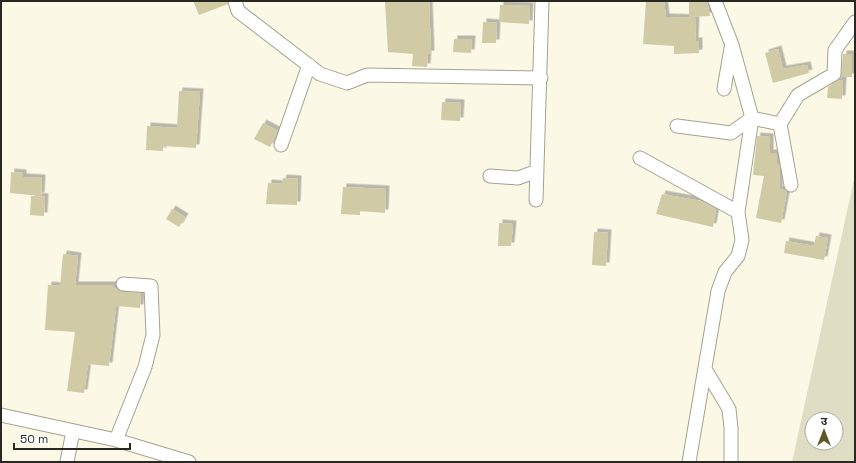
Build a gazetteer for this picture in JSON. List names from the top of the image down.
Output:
{
  "scale_bar": "50 m",
  "north": "top"
}
